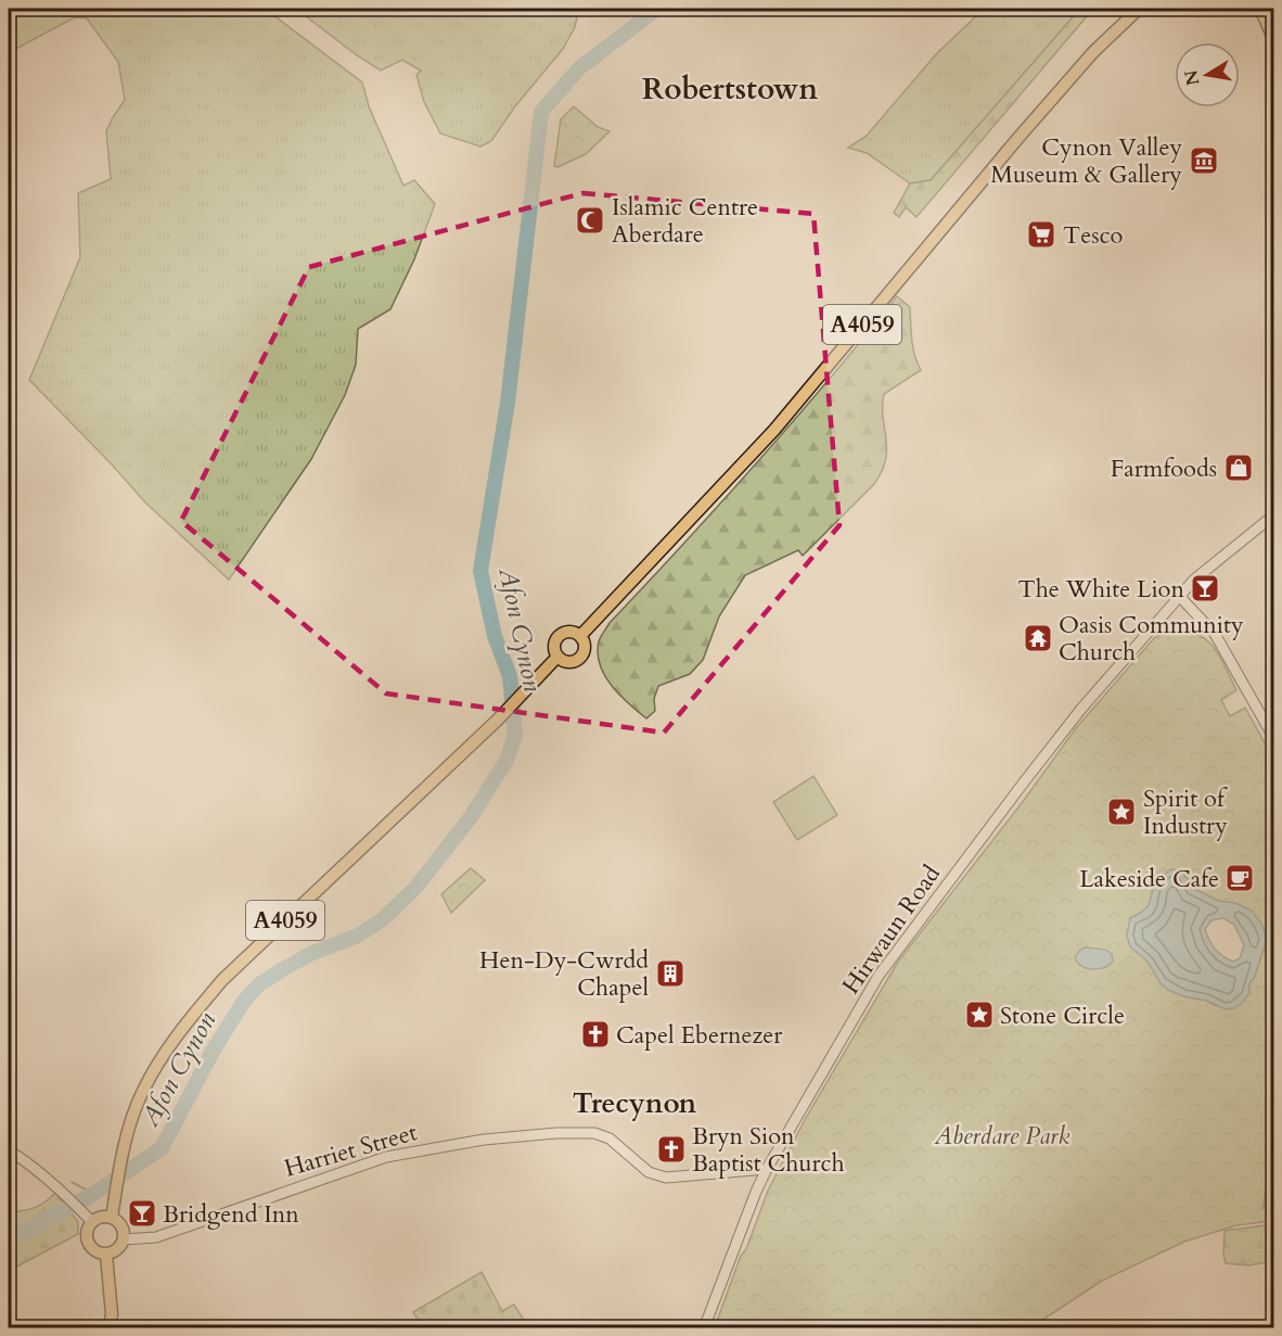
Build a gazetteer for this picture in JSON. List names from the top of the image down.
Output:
{
  "streets": {
    "main road": ["A4059", "Hirwaun Road", "Harriet Street"]
  },
  "crossings": [
    ["A4059", "Harriet Street"],
    ["Hirwaun Road", "Harriet Street"]
  ],
  "districts": ["Robertstown", "Trecynon"],
  "water": ["Afon Cynon"],
  "parks": ["Aberdare Park"],
  "places": {
    "museum": ["Cynon Valley Museum & Gallery"],
    "mosque": ["Islamic Centre Aberdare"],
    "supermarket": ["Tesco"],
    "shop": ["Farmfoods"],
    "bar": ["The White Lion", "Bridgend Inn"],
    "temple": ["Oasis Community Church"],
    "place": ["Spirit of Industry", "Stone Circle"],
    "cafe": ["Lakeside Cafe"],
    "building": ["Hen-Dy-Cwrdd Chapel"],
    "church": ["Capel Ebernezer", "Bryn Sion Baptist Church"]
  },
  "north": "left"
}
